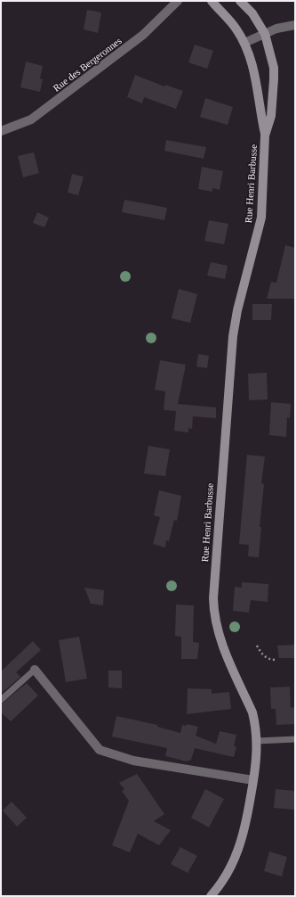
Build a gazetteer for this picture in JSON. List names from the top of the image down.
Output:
{
  "streets": {
    "street": ["Rue des Bergeronnes", "Rue Henri Barbusse"]
  }
}
